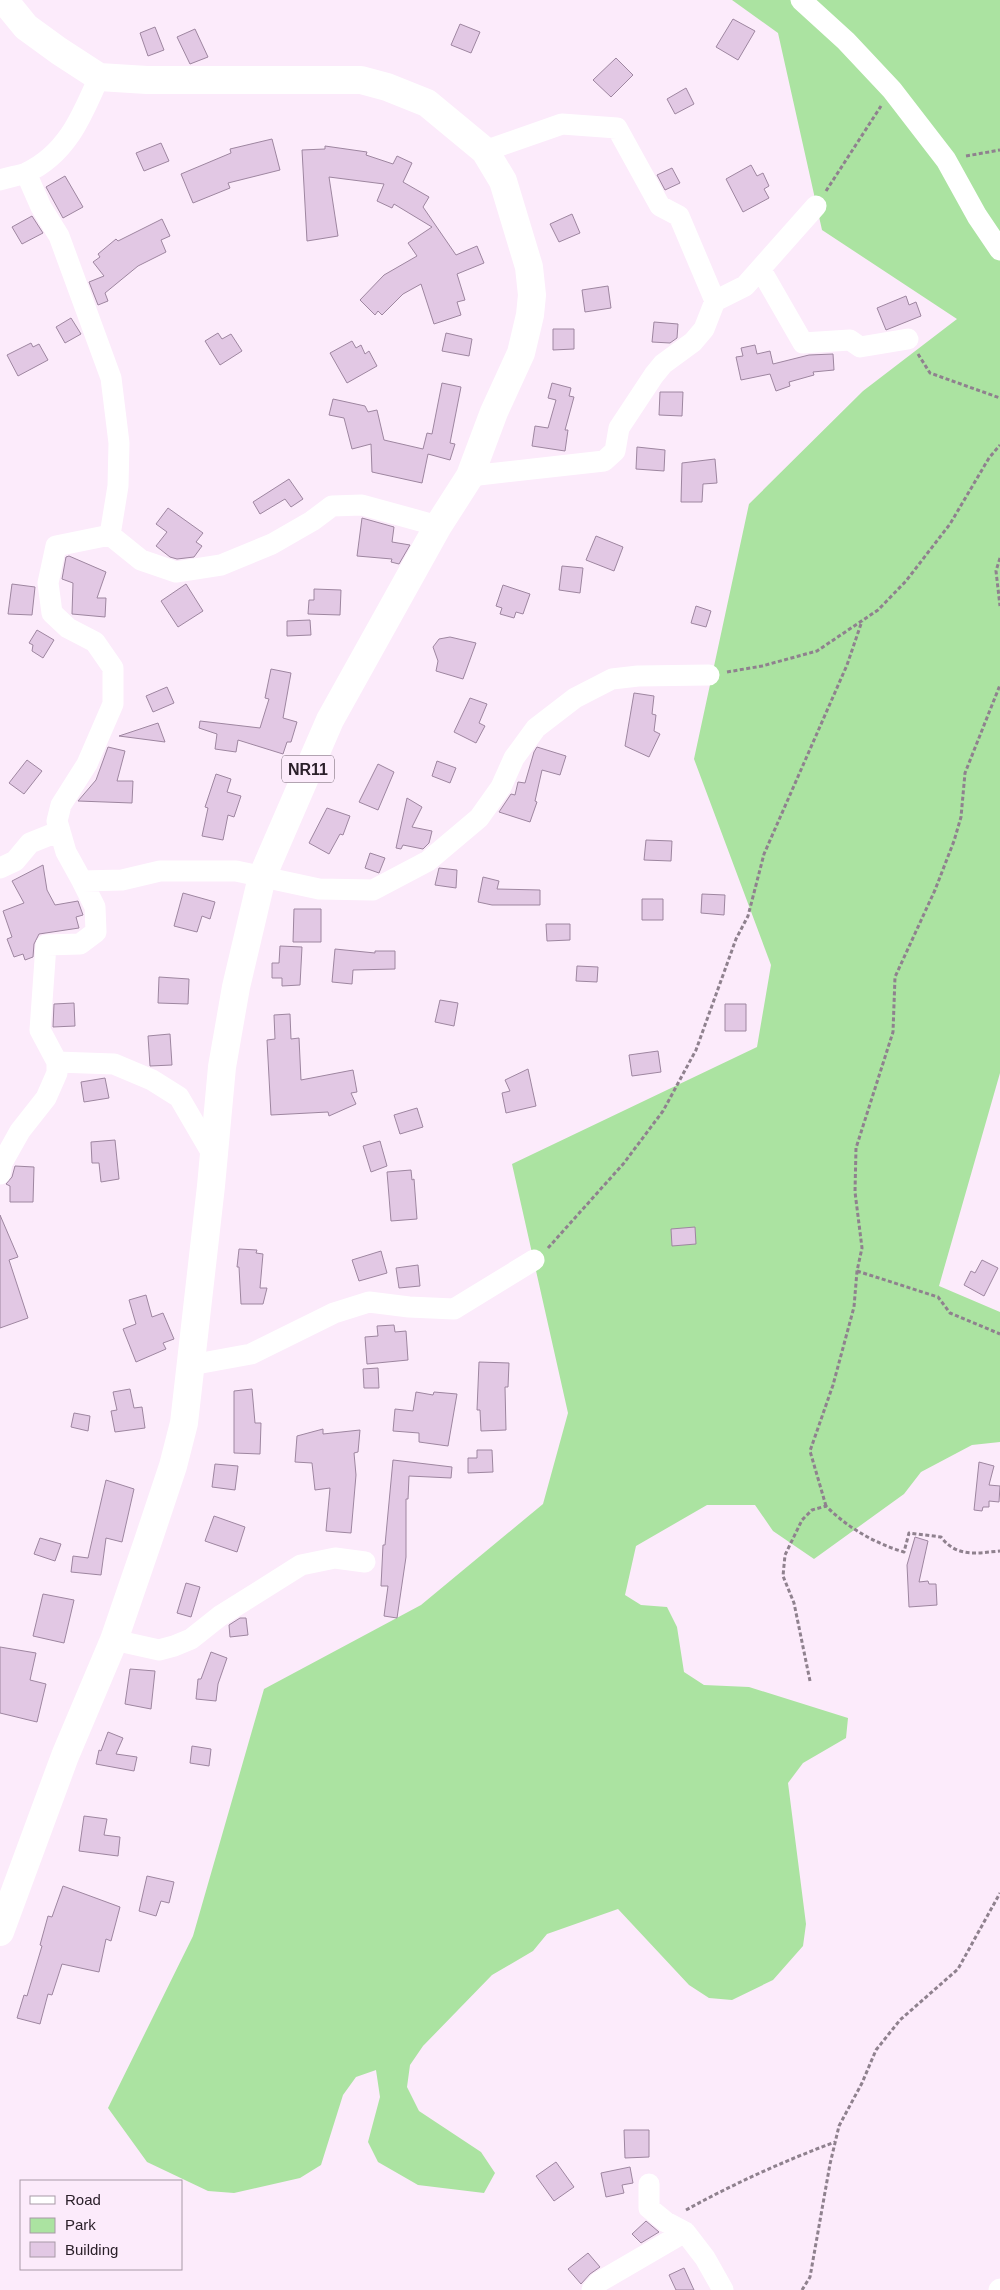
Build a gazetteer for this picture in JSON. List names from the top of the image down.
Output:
{
  "streets": {
    "highway": ["NR11"]
  },
  "legend": ["Road", "Park", "Building"]
}
